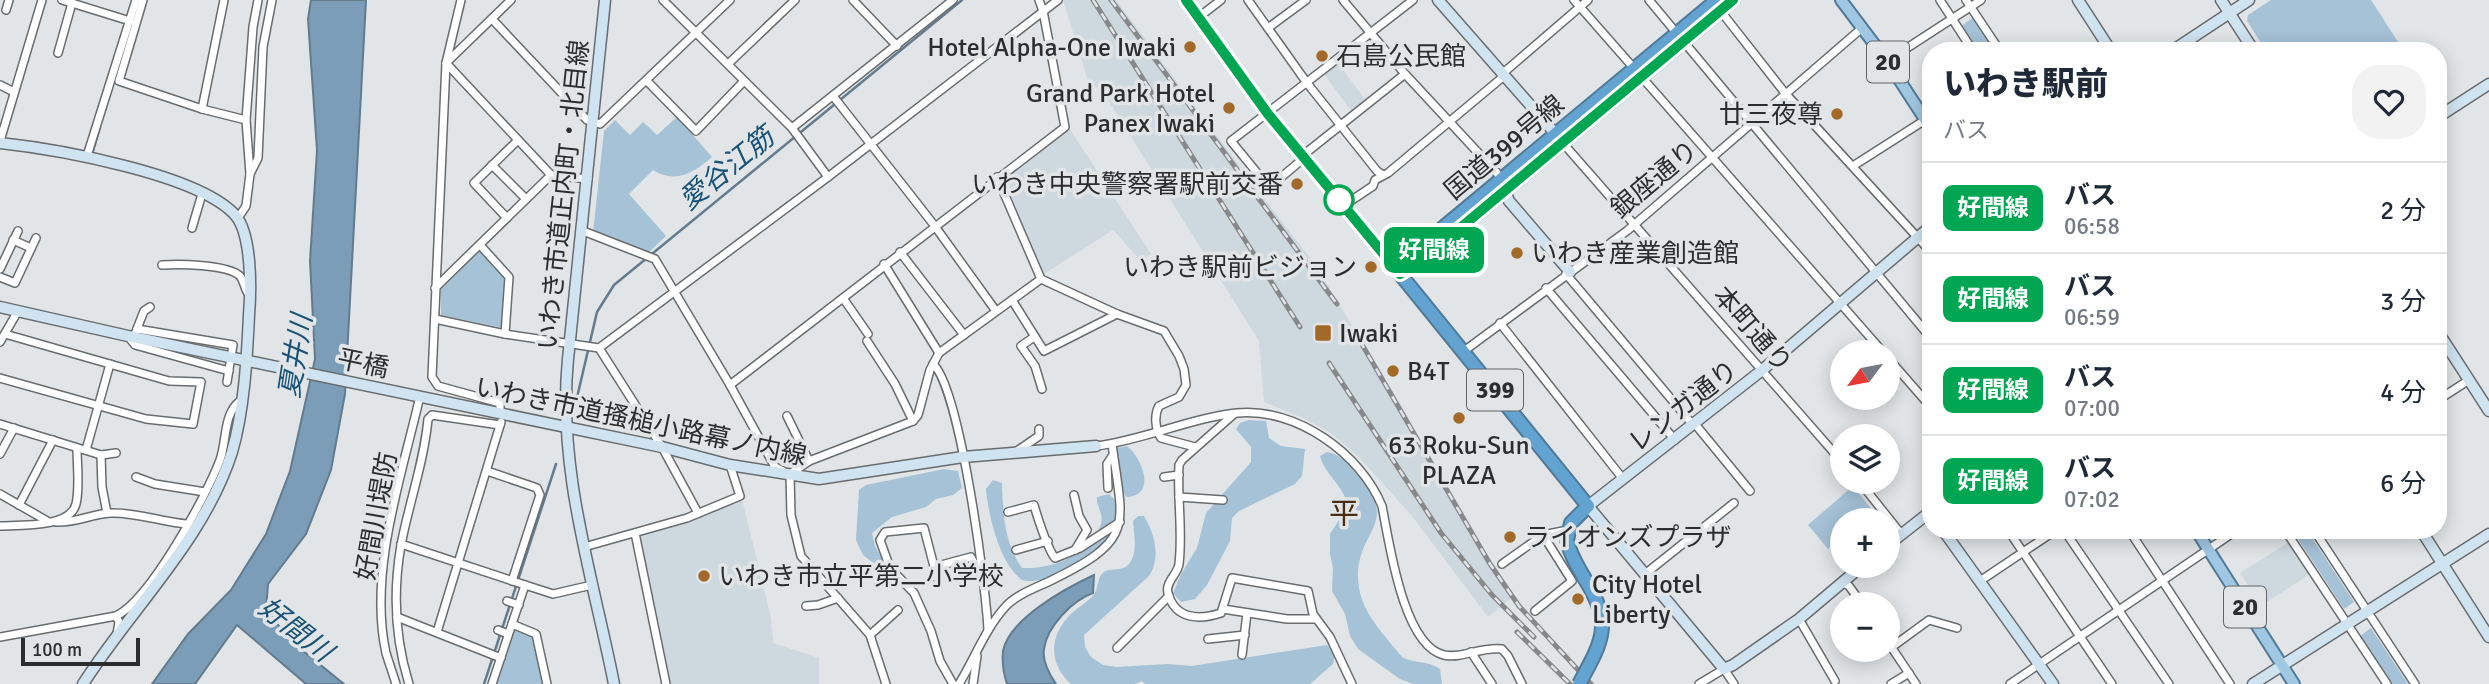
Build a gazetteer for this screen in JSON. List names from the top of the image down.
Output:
{
  "streets": {
    "highway": ["国道399号線", "399"],
    "main road": ["20"],
    "street": [
      "銀座通り",
      "いわき市道正内町・北目線",
      "本町通り",
      "平橋",
      "レンガ通り",
      "いわき市道搔槌小路幕ノ内線",
      "好間川堤防"
    ]
  },
  "crossings": [
    ["20", "銀座通り"],
    ["国道399号線", "本町通り"],
    ["国道399号線", "399"],
    ["銀座通り", "本町通り"],
    ["銀座通り", "399"],
    ["いわき市道正内町・北目線", "いわき市道搔槌小路幕ノ内線"],
    ["本町通り", "レンガ通り"],
    ["平橋", "いわき市道搔槌小路幕ノ内線"],
    ["平橋", "好間川堤防"],
    ["399", "レンガ通り"],
    ["いわき市道搔槌小路幕ノ内線", "好間川堤防"]
  ],
  "districts": ["平"],
  "water": ["愛谷江筋", "夏井川", "好間川"],
  "places": {
    "other": [
      "Hotel Alpha-One Iwaki",
      "石島公民館",
      "Grand Park Hotel Panex Iwaki",
      "廿三夜尊",
      "いわき中央警察署駅前交番",
      "いわき産業創造館",
      "いわき駅前ビジョン",
      "B4T",
      "63 Roku-Sun PLAZA",
      "ライオンズプラザ",
      "いわき市立平第二小学校",
      "City Hotel Liberty"
    ],
    "transit": ["Iwaki"]
  },
  "lines": ["bus line 好間線"],
  "scale_bar": "100 m",
  "north": "bottom left",
  "page": {
    "on_map": "好間線",
    "heading": ["いわき駅前", "バス"],
    "list": [
      {
        "mark": "好間線",
        "name": "バス",
        "note": "06:58",
        "value": "2 分"
      },
      {
        "mark": "好間線",
        "name": "バス",
        "note": "06:59",
        "value": "3 分"
      },
      {
        "mark": "好間線",
        "name": "バス",
        "note": "07:00",
        "value": "4 分"
      },
      {
        "mark": "好間線",
        "name": "バス",
        "note": "07:02",
        "value": "6 分"
      }
    ],
    "map_buttons": ["+", "−"],
    "scale": "100 m"
  }
}
